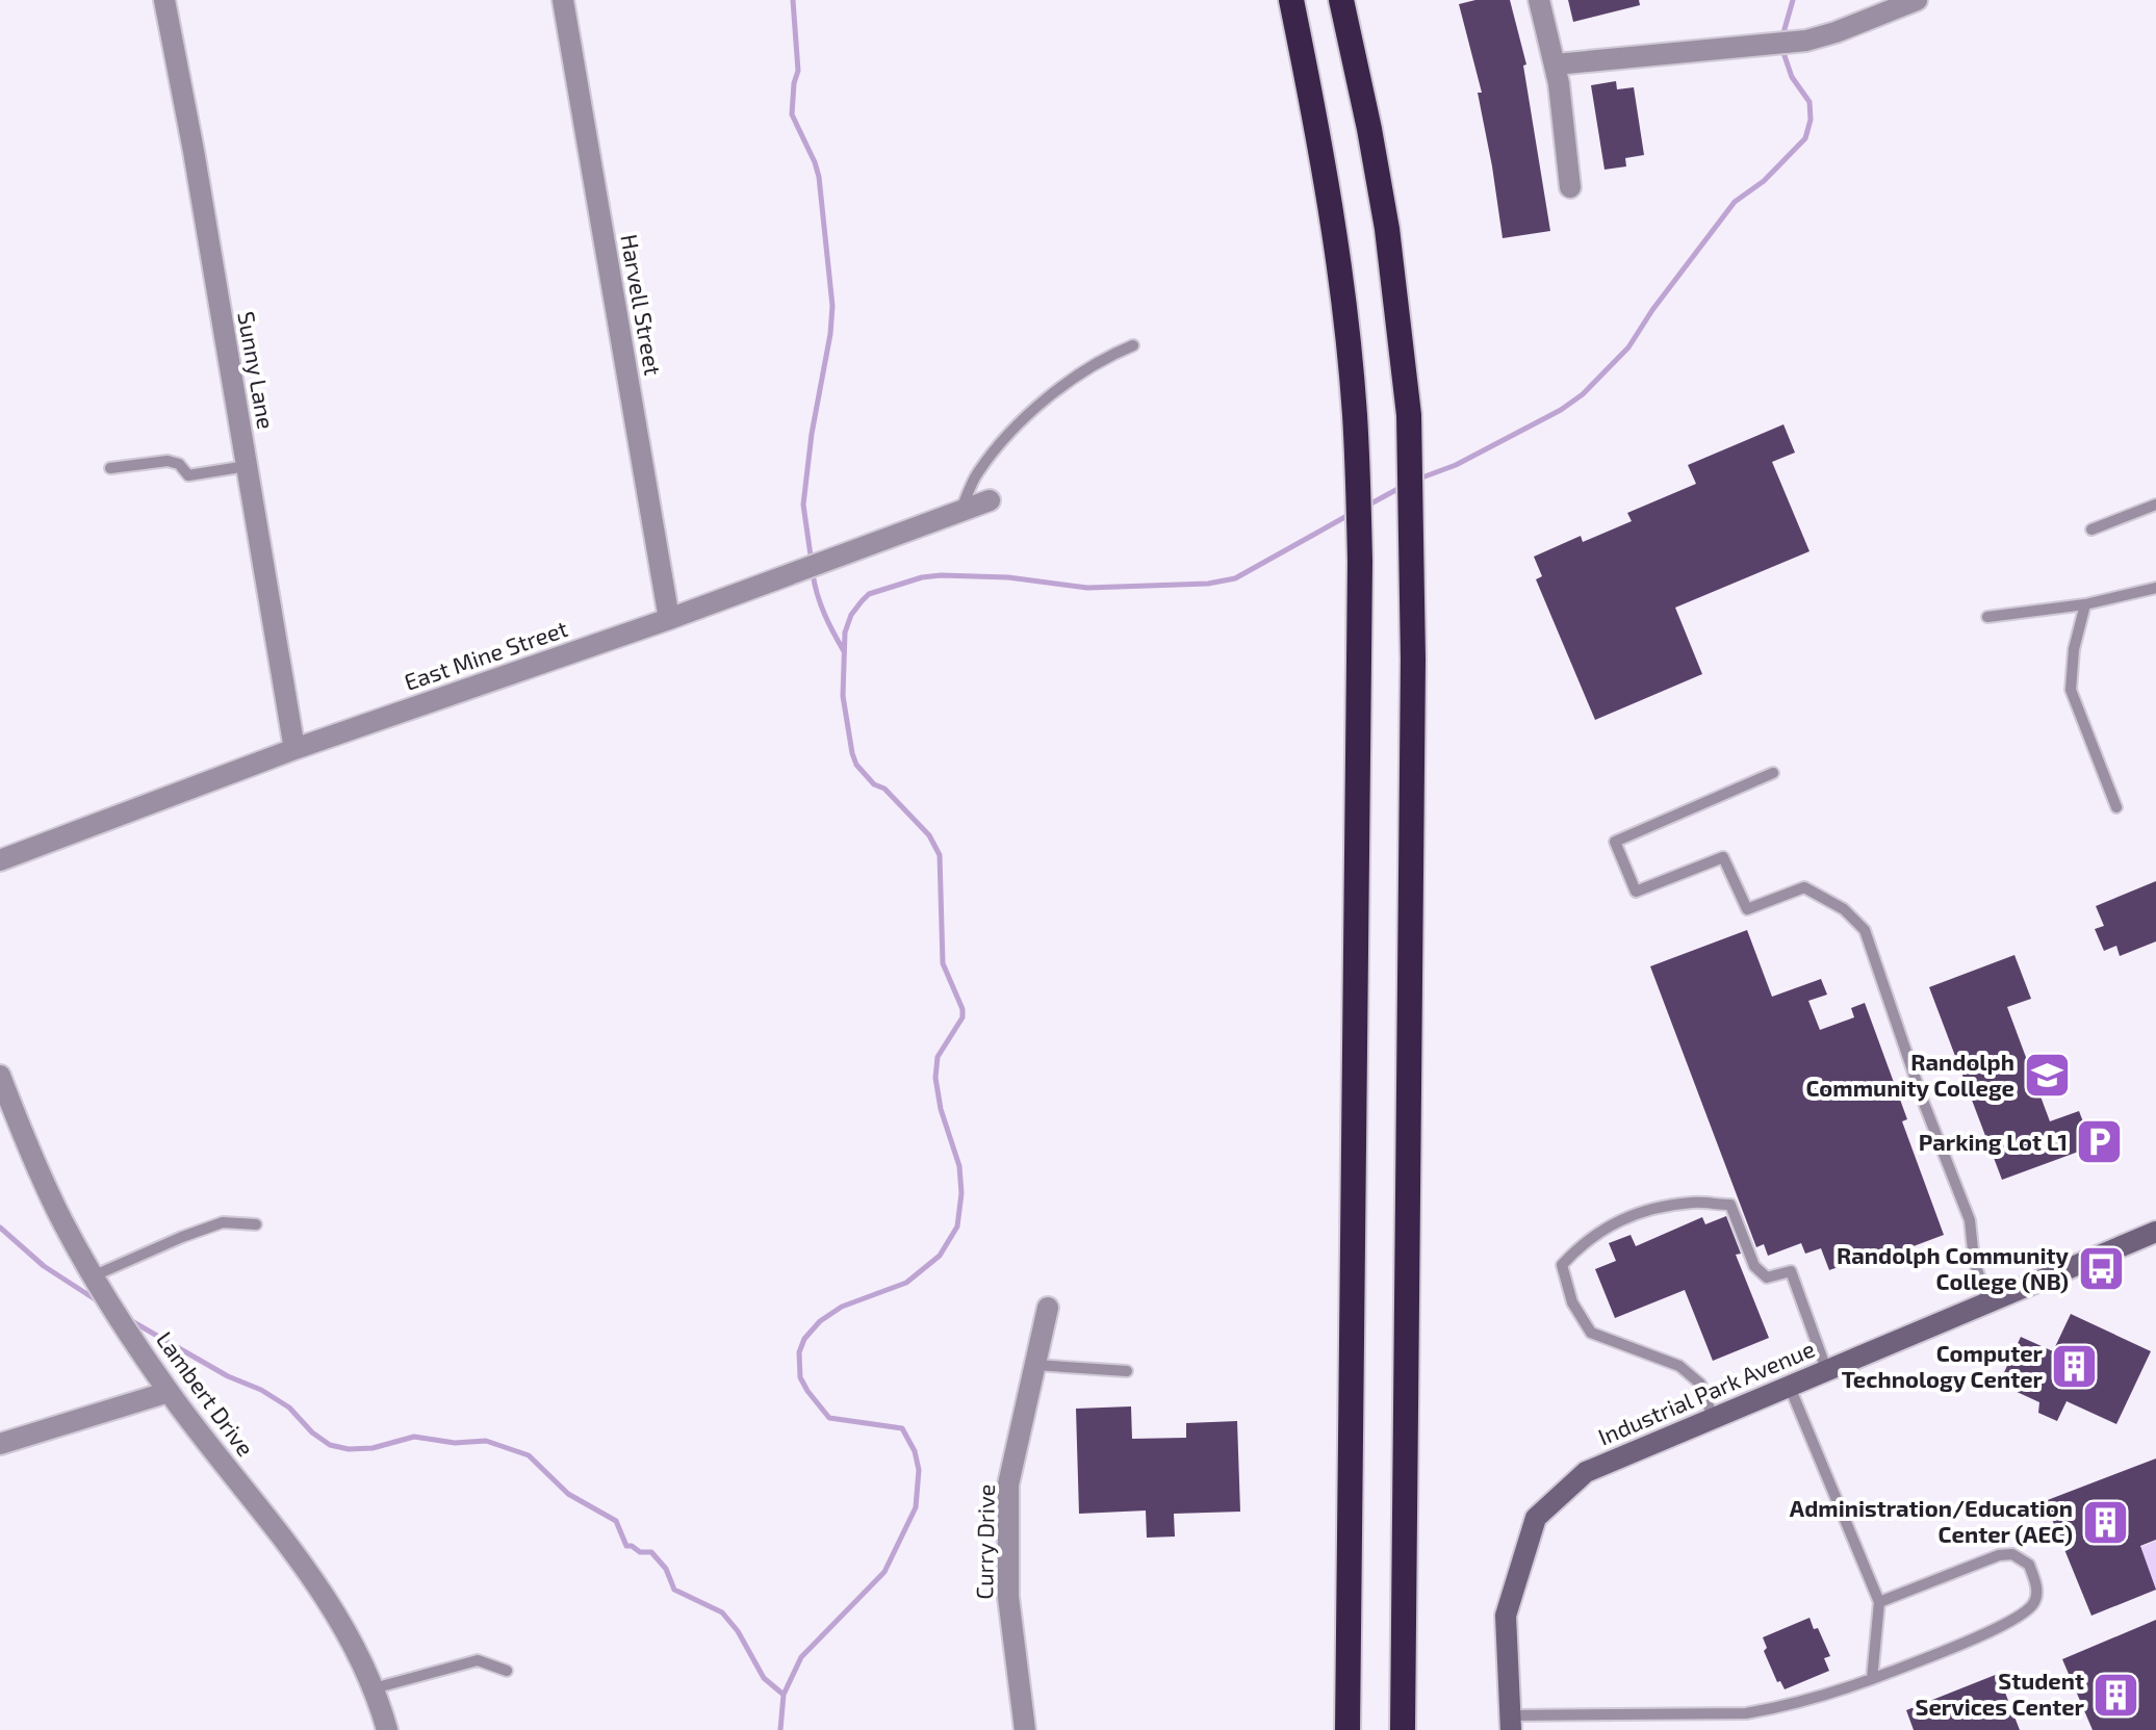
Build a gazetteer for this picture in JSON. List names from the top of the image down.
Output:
{
  "streets": {
    "street": [
      "Harvell Street",
      "Sunny Lane",
      "East Mine Street",
      "Industrial Park Avenue",
      "Lambert Drive",
      "Curry Drive"
    ]
  },
  "crossings": [
    ["Harvell Street", "East Mine Street"],
    ["Sunny Lane", "East Mine Street"]
  ],
  "places": {
    "school or university": ["Randolph Community College"],
    "parking": ["Parking Lot L1"],
    "bus stop": ["Randolph Community College (NB)"],
    "building": ["Computer Technology Center", "Administration/Education Center (AEC)", "Student Services Center"]
  }
}
